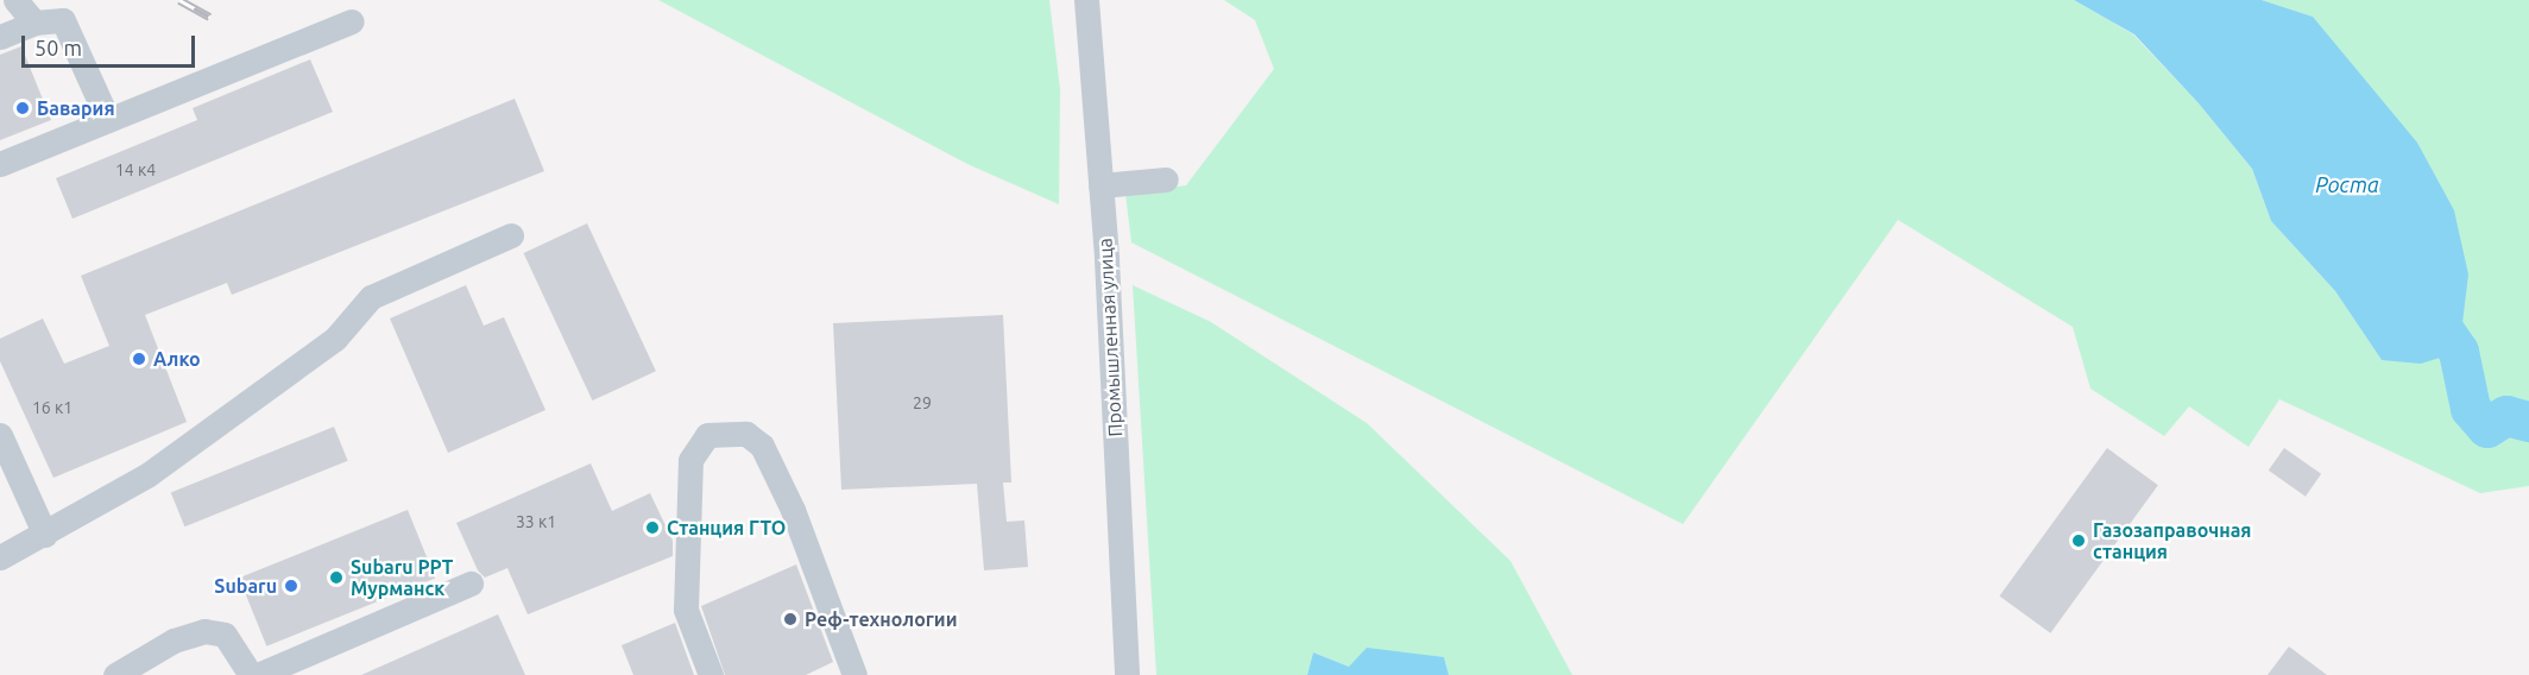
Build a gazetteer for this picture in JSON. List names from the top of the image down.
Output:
{
  "streets": {
    "street": ["Промышленная улица"]
  },
  "water": ["Роста"],
  "places": [
    "Бавария",
    "Алко",
    "Станция ГТО",
    "Газозаправочная станция",
    "Subaru РРТ Мурманск",
    "Subaru",
    "Реф-технологии"
  ],
  "house_numbers": [
    "14 к4",
    "29",
    "16 к1",
    "33 к1"
  ],
  "scale_bar": "50 m"
}
